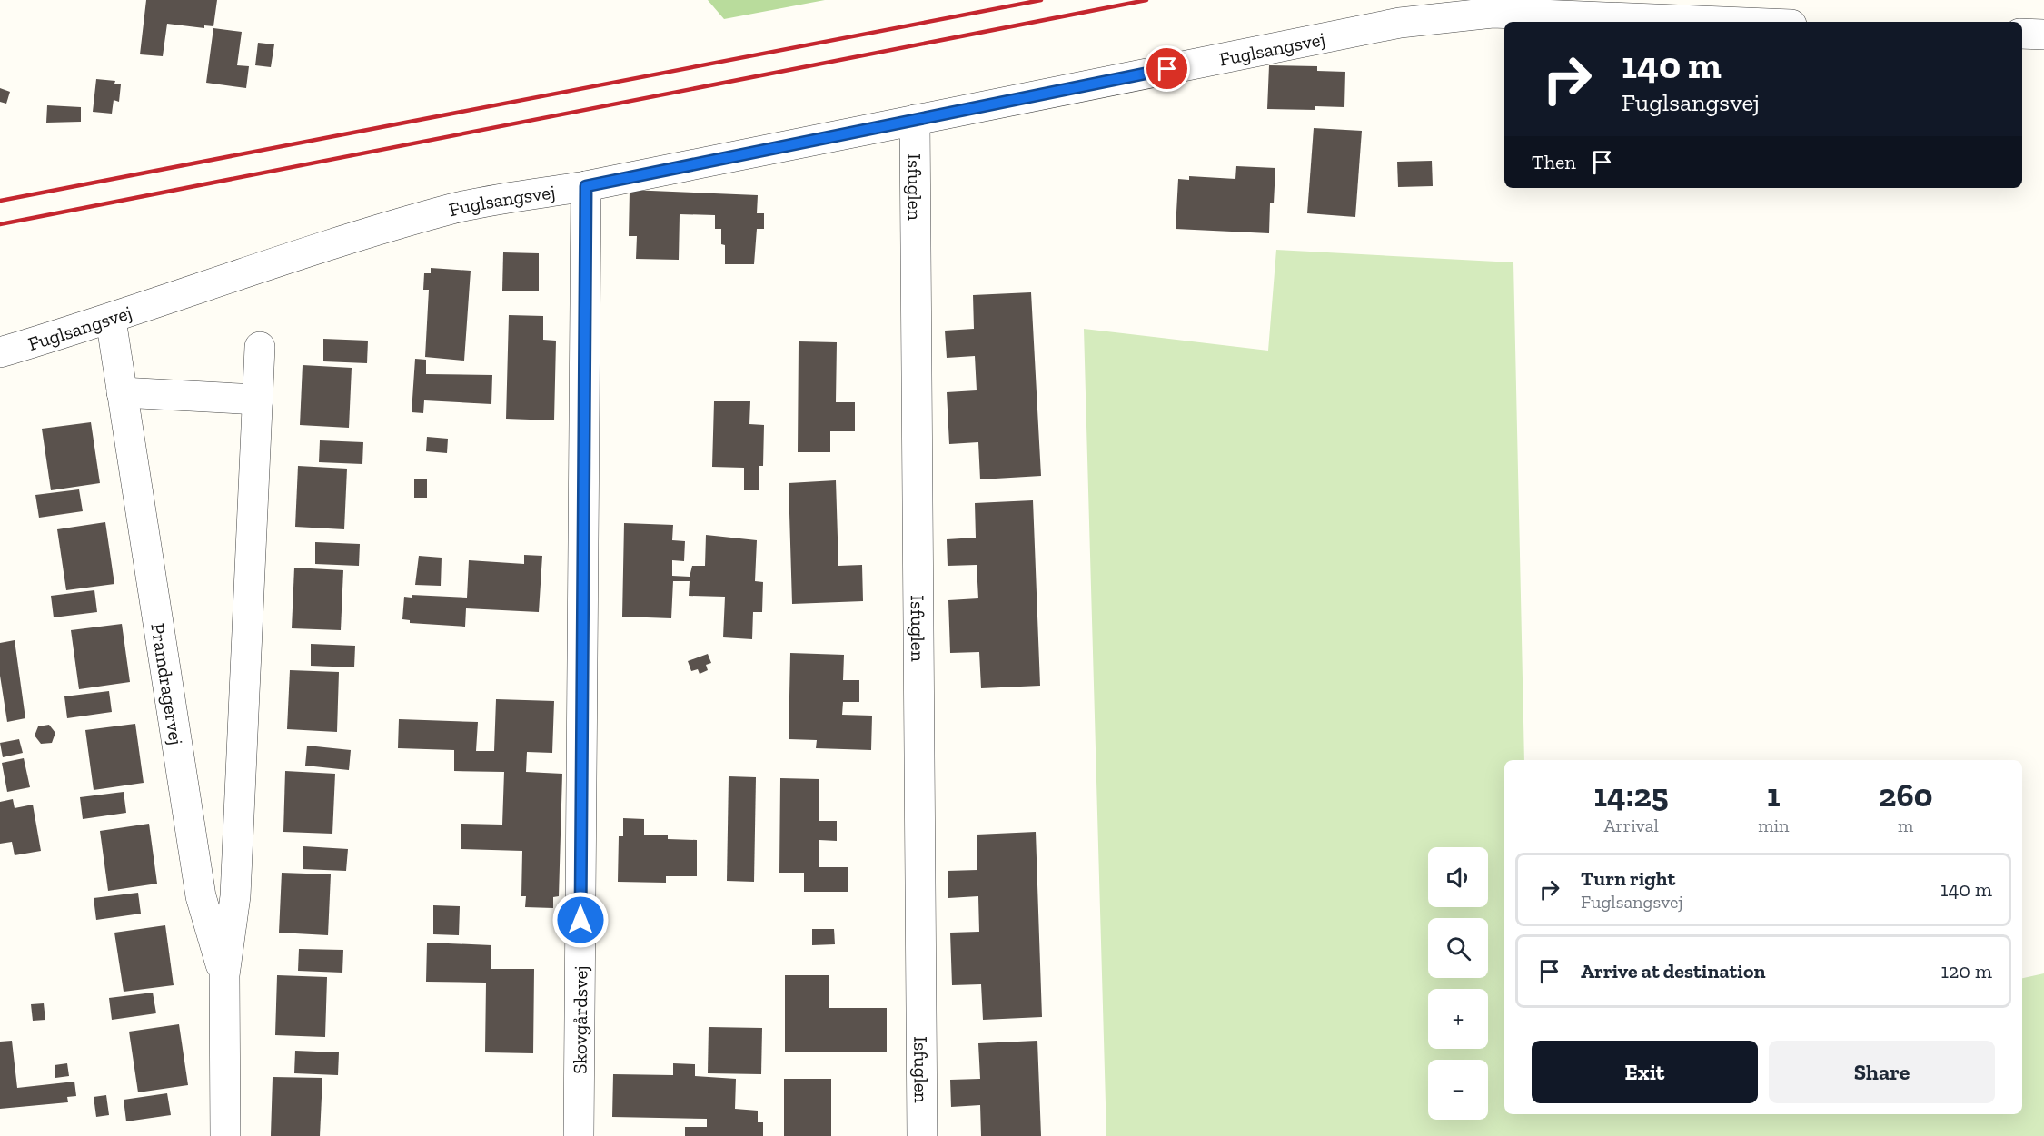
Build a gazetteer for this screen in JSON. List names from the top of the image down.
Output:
{
  "streets": {
    "street": [
      "Fuglsangsvej",
      "Isfuglen",
      "Pramdragervej",
      "Skovgårdsvej"
    ]
  },
  "crossings": [
    ["Fuglsangsvej", "Isfuglen"],
    ["Fuglsangsvej", "Pramdragervej"],
    ["Fuglsangsvej", "Skovgårdsvej"]
  ],
  "page": {
    "turn": ["140 m", "Fuglsangsvej"],
    "then": "Then",
    "eta": [
      "14:25",
      "Arrival",
      "1",
      "min",
      "260",
      "m"
    ],
    "map_buttons": ["+", "−"],
    "list": [
      {
        "name": "Turn right",
        "note": "Fuglsangsvej",
        "value": "140 m"
      },
      {
        "name": "Arrive at destination",
        "value": "120 m"
      }
    ],
    "buttons": ["Exit", "Share"]
  }
}
